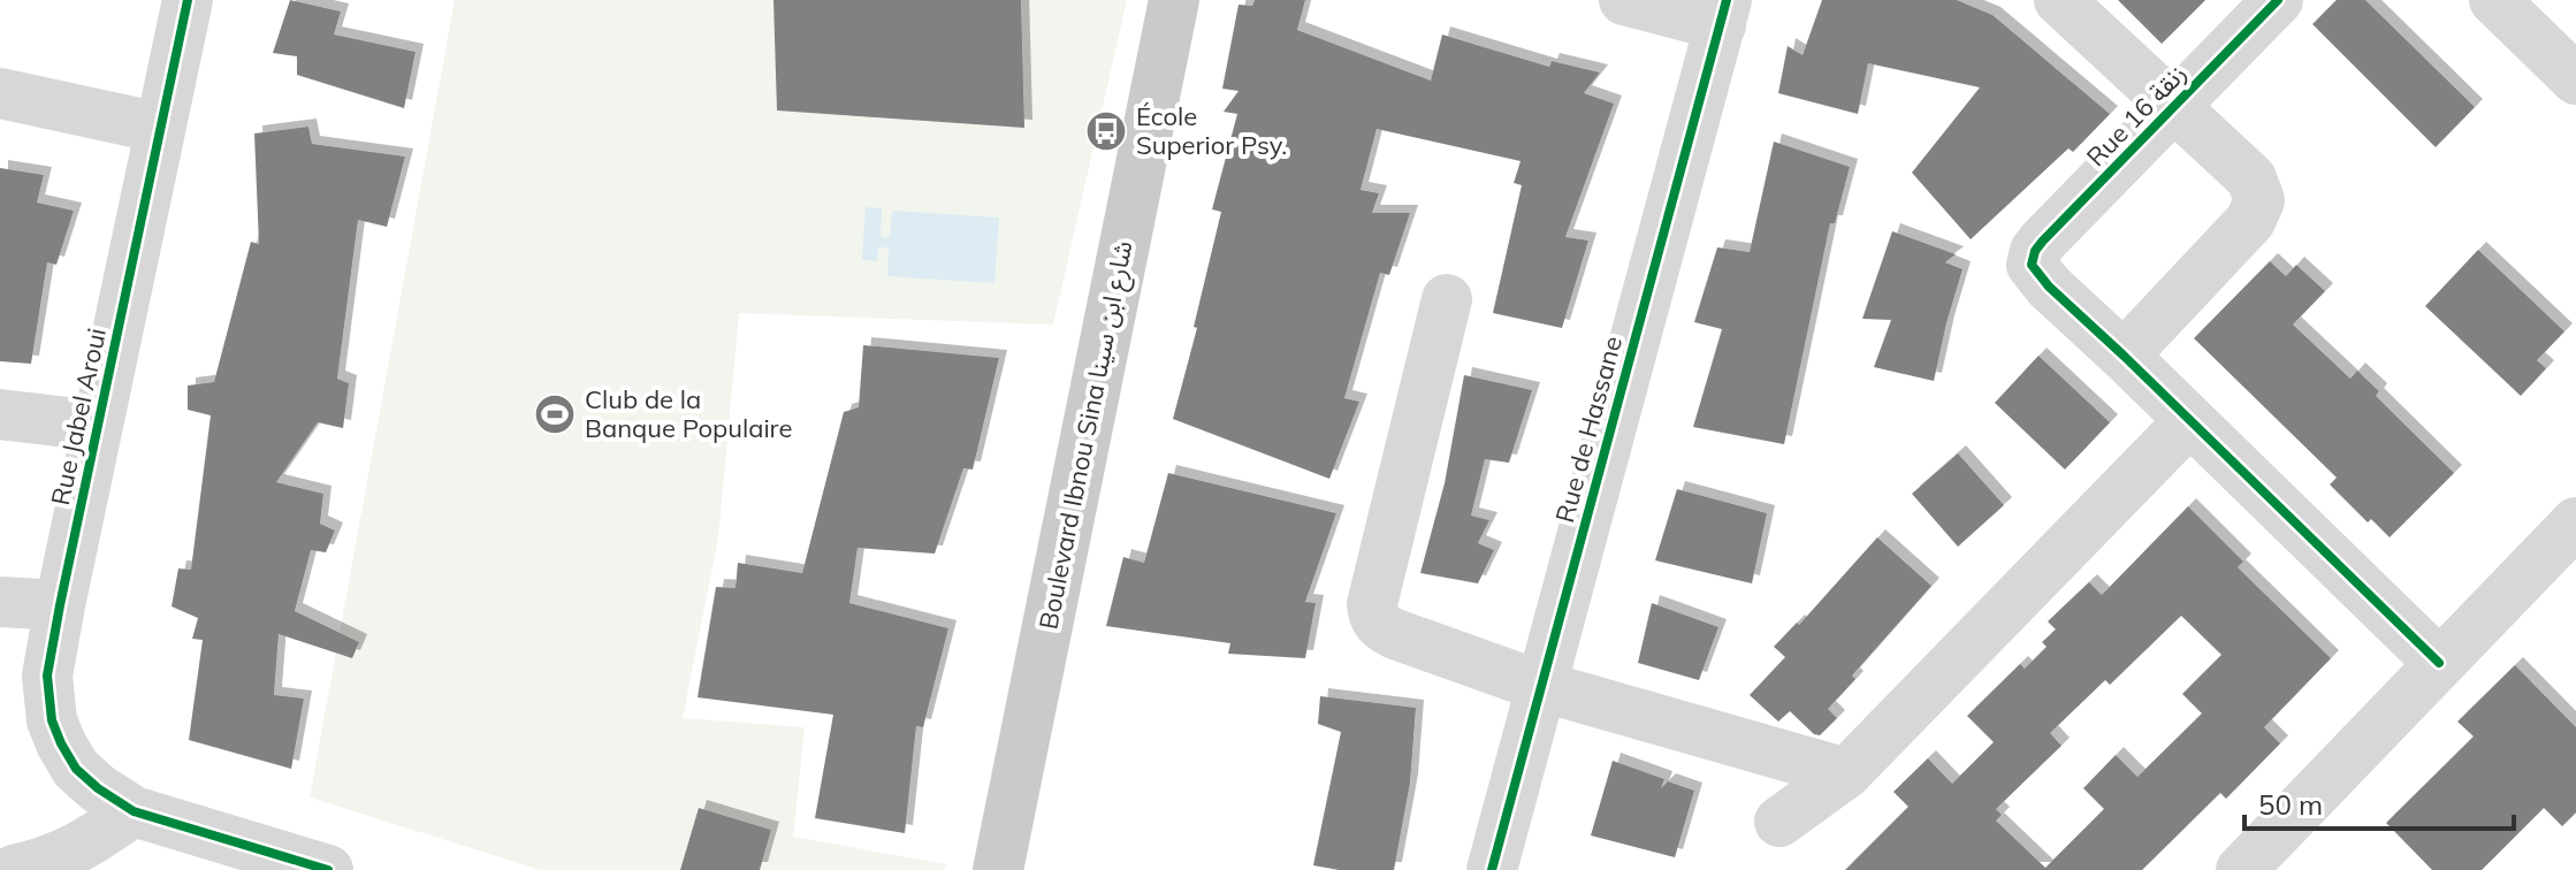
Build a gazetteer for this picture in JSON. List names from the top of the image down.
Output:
{
  "streets": {
    "main road": ["Boulevard Ibnou Sina شارع ابن سينا"],
    "street": ["Rue 16 زنقة", "Rue Jabel Aroui", "Rue de Hassane"]
  },
  "places": {
    "bus stop": ["École Superior Psy."],
    "sports": ["Club de la Banque Populaire"]
  },
  "scale_bar": "50 m"
}
